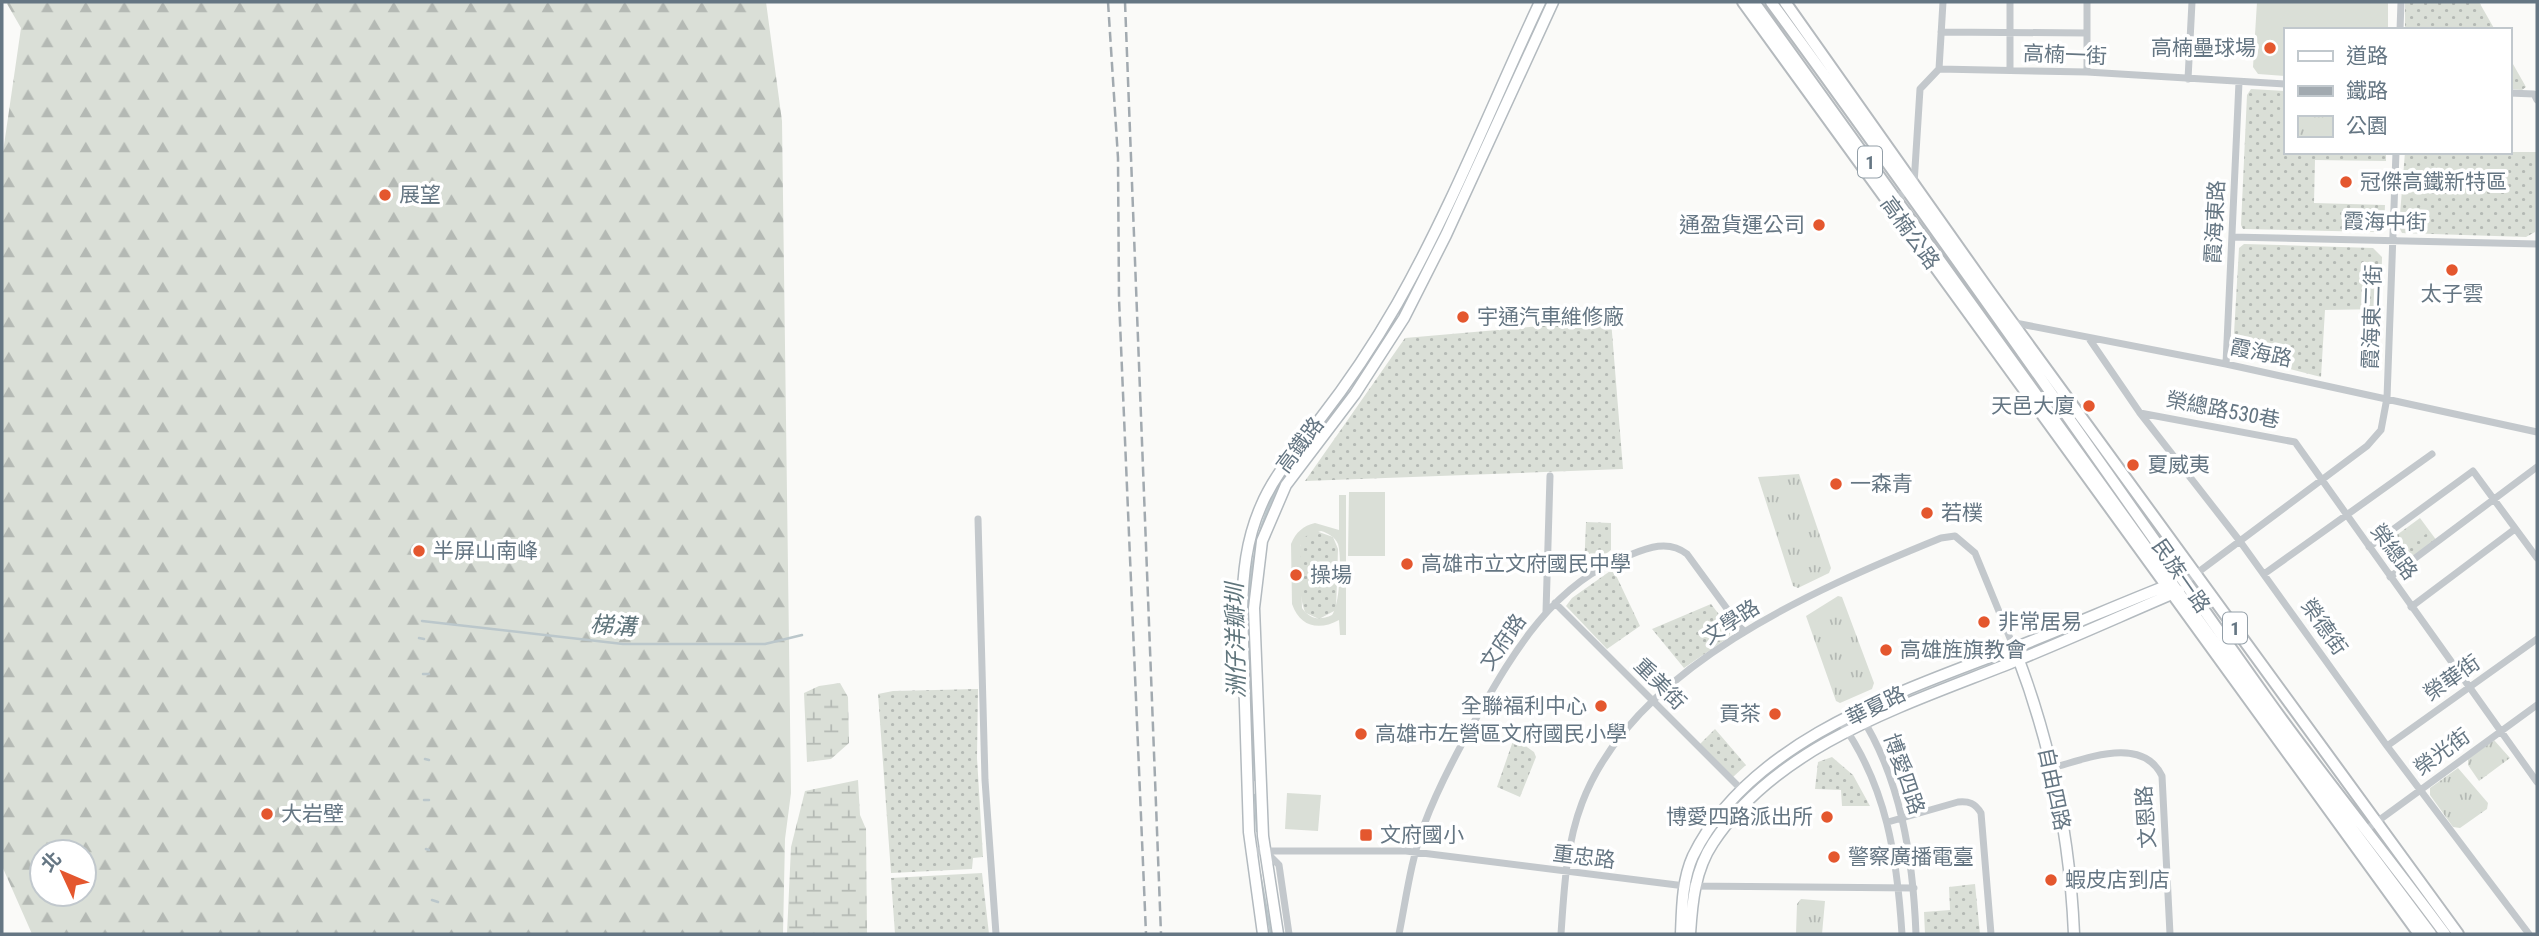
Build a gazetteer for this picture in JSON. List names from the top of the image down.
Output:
{
  "streets": {
    "main road": ["1", "高楠公路", "民族一路"],
    "street": [
      "高楠一街",
      "霞海東路",
      "霞海中街",
      "霞海東二街",
      "霞海路",
      "榮總路530巷",
      "高鐵路",
      "榮總路",
      "文學路",
      "榮德街",
      "文府路",
      "榮華街",
      "重美街",
      "華夏路",
      "榮光街",
      "博愛四路",
      "自由四路",
      "文恩路",
      "重忠路"
    ]
  },
  "crossings": [
    ["高楠一街", "霞海東路"],
    ["霞海東路", "霞海中街"],
    ["霞海東路", "霞海路"],
    ["霞海中街", "霞海東二街"],
    ["高楠公路", "霞海路"],
    ["高楠公路", "民族一路"],
    ["霞海東二街", "霞海路"],
    ["霞海東二街", "榮總路530巷"],
    ["霞海東二街", "榮總路"],
    ["霞海路", "民族一路"],
    ["霞海路", "榮德街"],
    ["榮總路530巷", "榮總路"],
    ["榮總路530巷", "榮德街"],
    ["高鐵路", "重忠路"],
    ["榮總路", "榮華街"],
    ["榮總路", "榮光街"],
    ["民族一路", "華夏路"],
    ["民族一路", "榮光街"],
    ["文學路", "文府路"],
    ["文學路", "重美街"],
    ["文學路", "華夏路"],
    ["文學路", "自由四路"],
    ["文學路", "重忠路"],
    ["榮德街", "榮華街"],
    ["榮德街", "榮光街"],
    ["文府路", "重美街"],
    ["文府路", "重忠路"],
    ["重美街", "華夏路"],
    ["華夏路", "博愛四路"],
    ["華夏路", "自由四路"],
    ["華夏路", "重忠路"],
    ["博愛四路", "重忠路"],
    ["自由四路", "文恩路"]
  ],
  "water": ["梯溝", "洲仔洋瓣圳"],
  "places": {
    "other": [
      "高楠壘球場",
      "冠傑高鐵新特區",
      "展望",
      "通盈貨運公司",
      "太子雲",
      "宇通汽車維修廠",
      "天邑大廈",
      "夏威夷",
      "一森青",
      "若樸",
      "半屏山南峰",
      "高雄市立文府國民中學",
      "操場",
      "非常居易",
      "高雄旌旗教會",
      "全聯福利中心",
      "貢茶",
      "高雄市左營區文府國民小學",
      "大岩壁",
      "博愛四路派出所",
      "警察廣播電臺",
      "蝦皮店到店"
    ],
    "transit": ["文府國小"]
  },
  "legend": ["道路", "鐵路", "公園"],
  "north": "top left"
}
